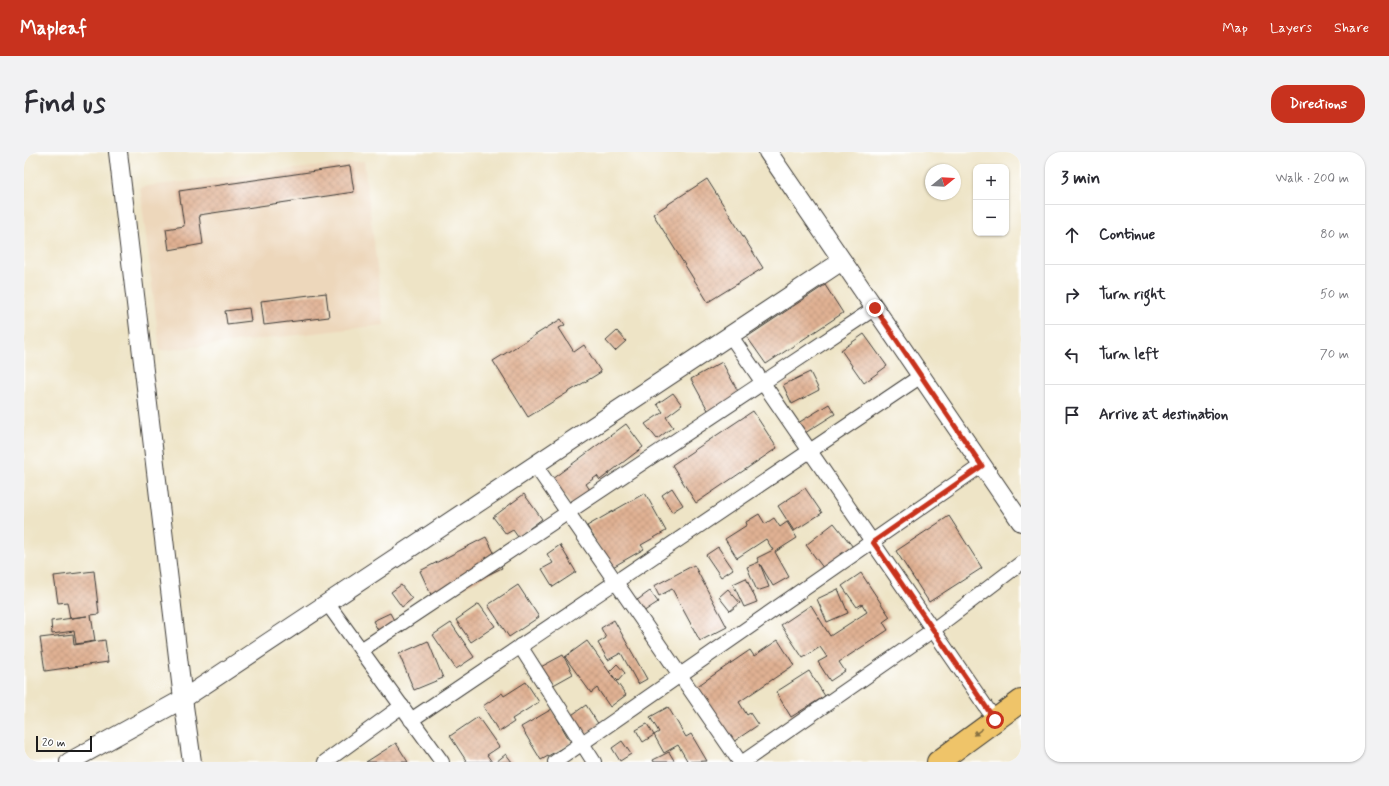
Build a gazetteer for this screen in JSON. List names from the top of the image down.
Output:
{
  "scale_bar": "20 m",
  "north": "right",
  "page": {
    "header": "Mapleaf",
    "nav": ["Map", "Layers", "Share"],
    "buttons": "Directions",
    "title": "Find us",
    "heading": ["3 min", "Walk · 200 m"],
    "map_buttons": ["+", "−"],
    "list": [
      ["Continue", "80 m"],
      ["Turn right", "50 m"],
      ["Turn left", "70 m"],
      "Arrive at destination"
    ],
    "scale": "20 m"
  }
}
